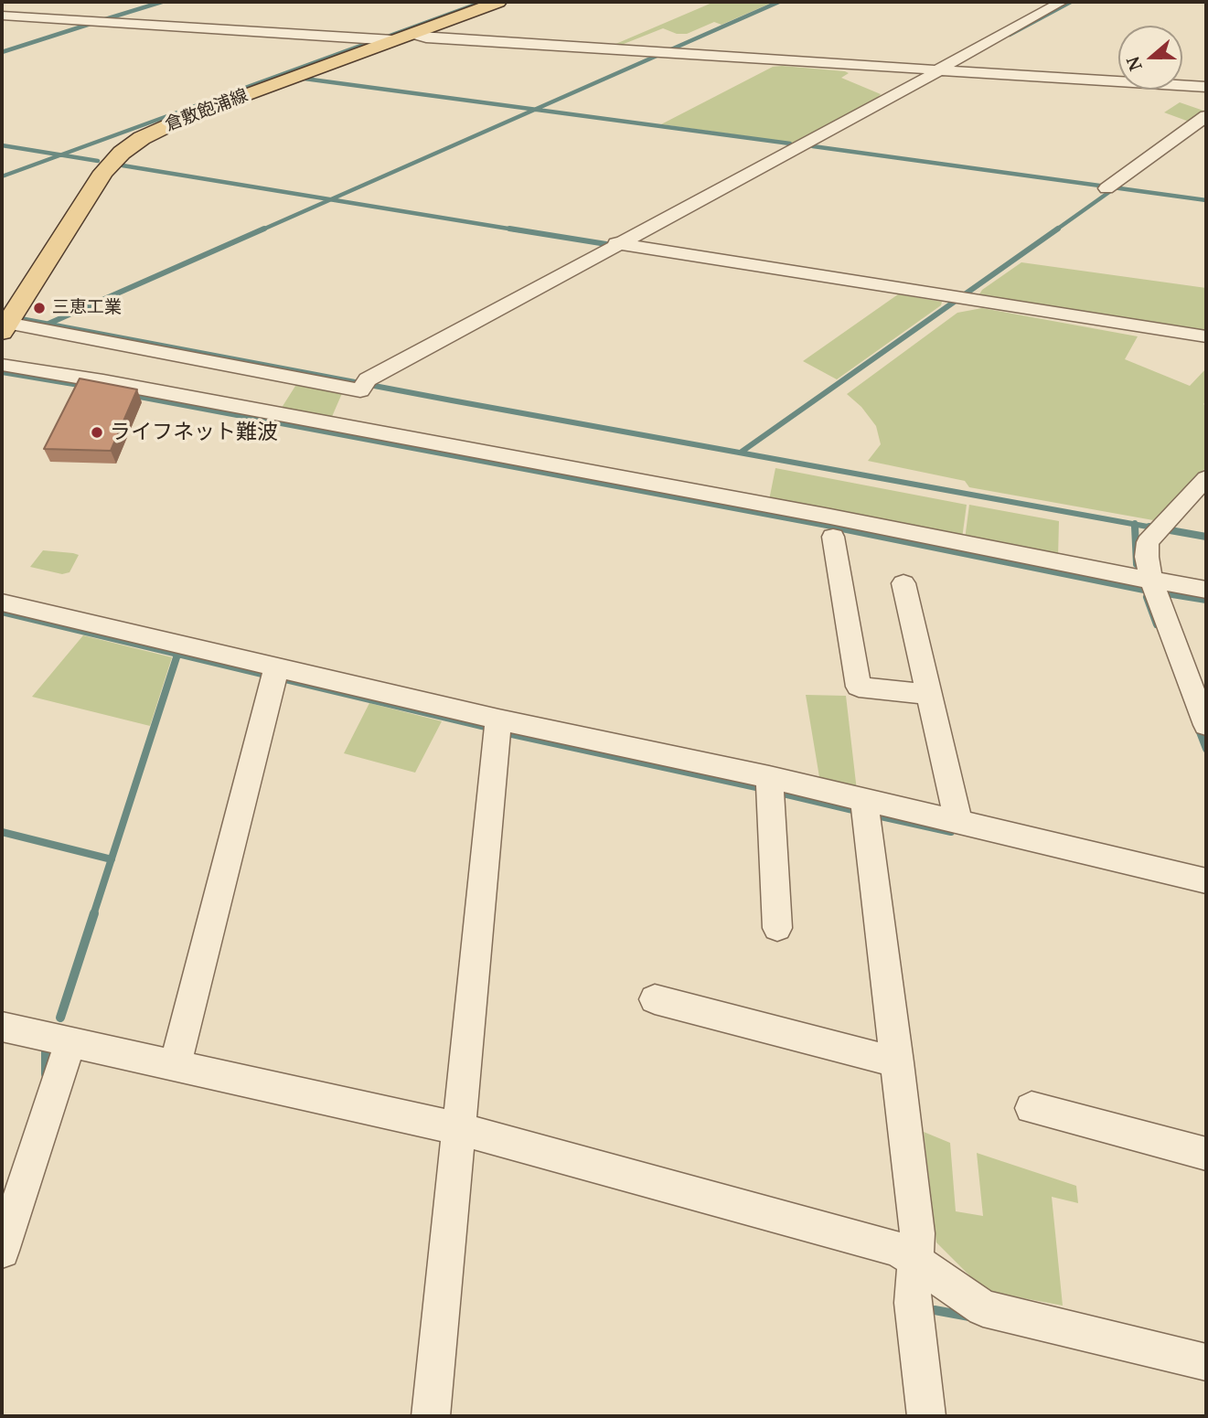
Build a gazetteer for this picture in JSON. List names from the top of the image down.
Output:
{
  "streets": {
    "main road": ["倉敷飽浦線"]
  },
  "places": ["三恵工業", "ライフネット難波"],
  "north": "left"
}
